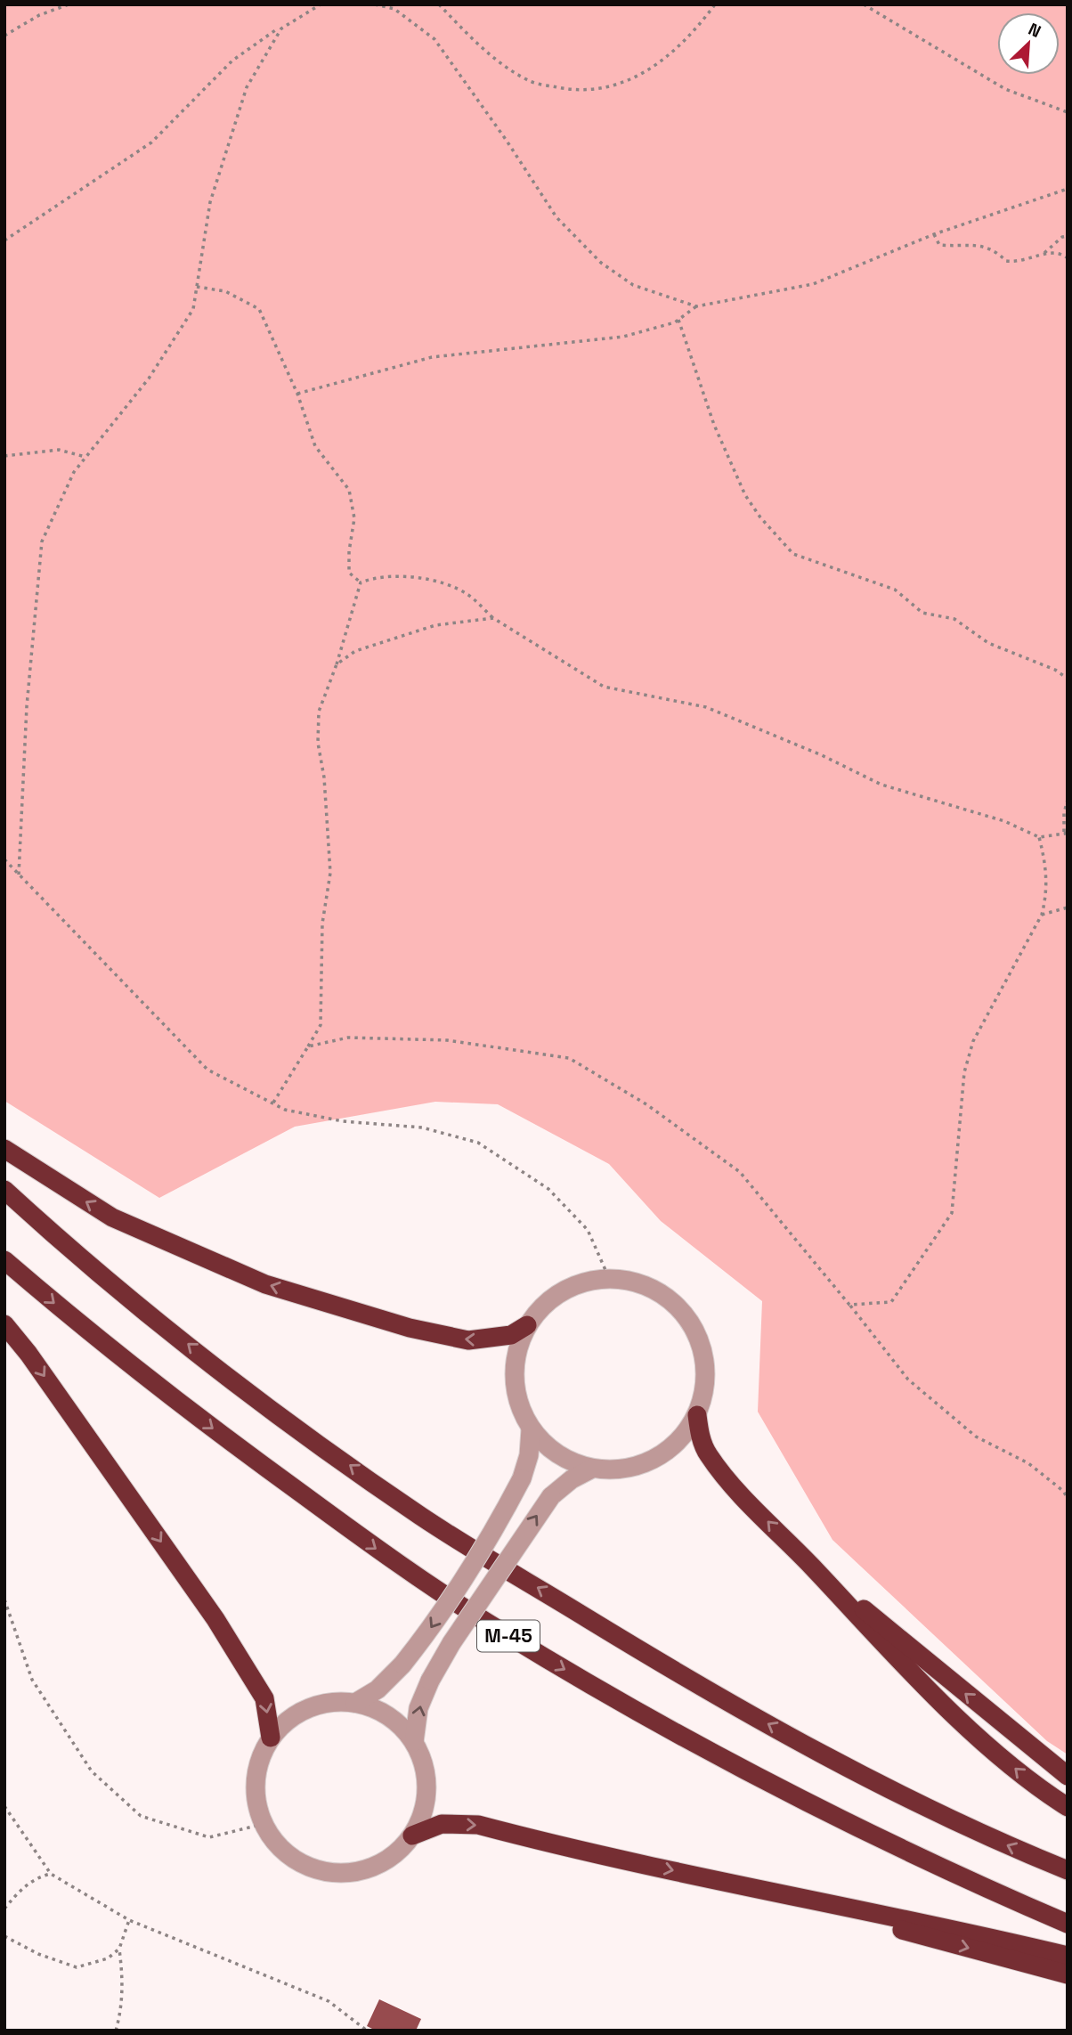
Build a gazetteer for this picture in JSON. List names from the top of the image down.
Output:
{
  "streets": {
    "highway": ["M-45"]
  },
  "north": "top right"
}
